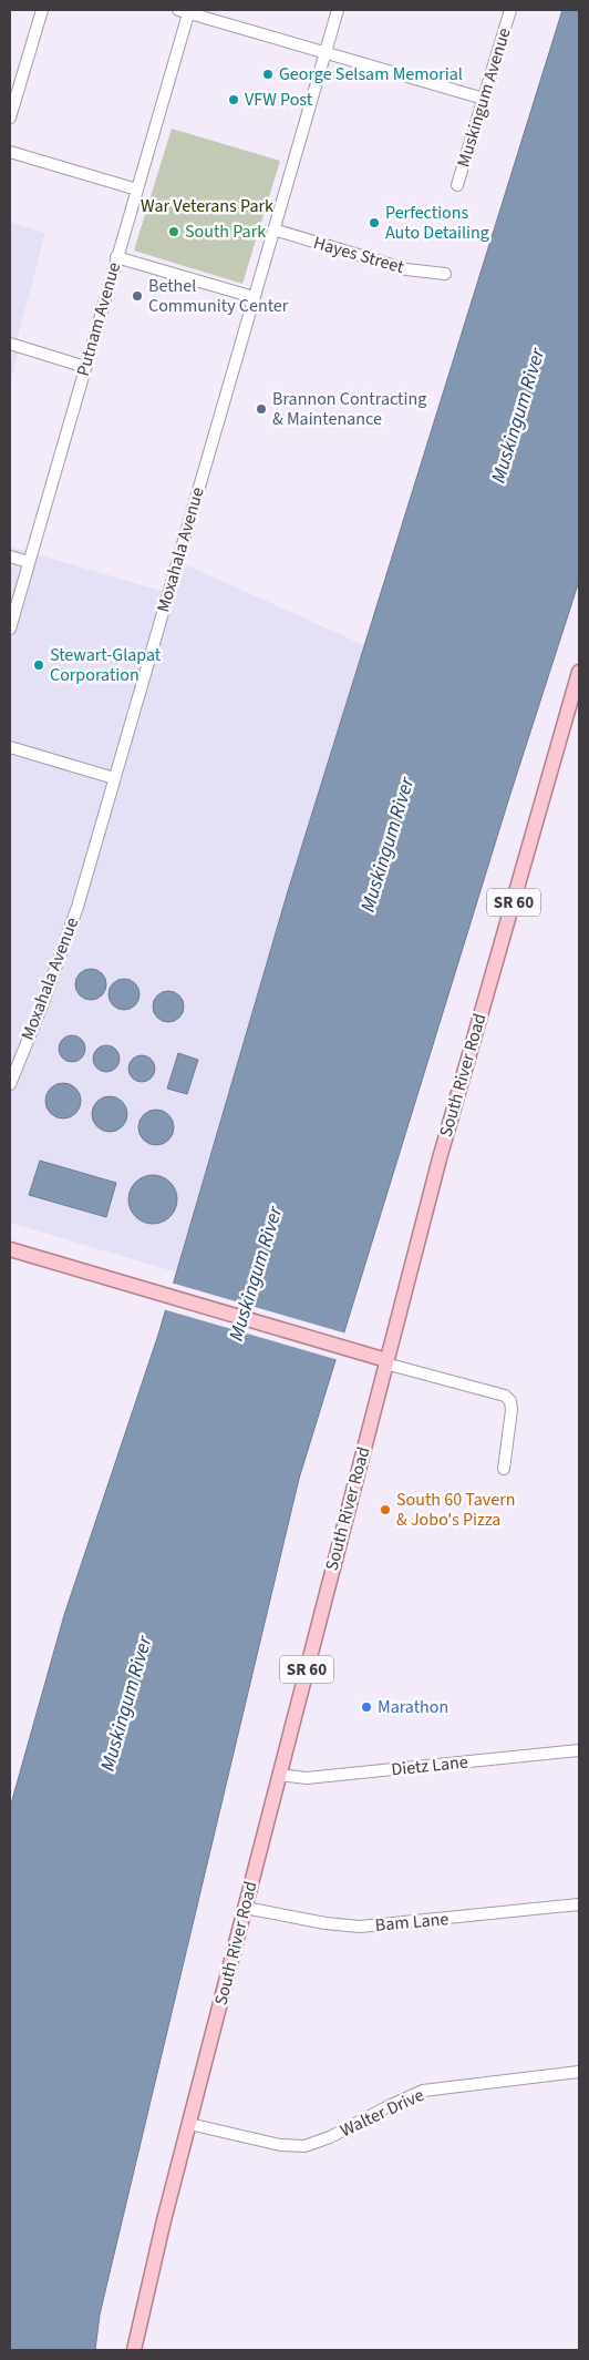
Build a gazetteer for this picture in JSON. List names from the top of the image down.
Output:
{
  "streets": {
    "main road": ["SR 60", "South River Road"],
    "street": [
      "Muskingum Avenue",
      "Hayes Street",
      "Putnam Avenue",
      "Moxahala Avenue",
      "Dietz Lane",
      "Bam Lane",
      "Walter Drive"
    ]
  },
  "crossings": [
    ["Hayes Street", "Moxahala Avenue"],
    ["South River Road", "Dietz Lane"],
    ["South River Road", "Bam Lane"],
    ["South River Road", "Walter Drive"]
  ],
  "water": ["Muskingum River"],
  "parks": ["War Veterans Park"],
  "places": [
    "George Selsam Memorial",
    "VFW Post",
    "Perfections Auto Detailing",
    "South Park",
    "Bethel Community Center",
    "Brannon Contracting & Maintenance",
    "Stewart-Glapat Corporation",
    "South 60 Tavern & Jobo's Pizza",
    "Marathon"
  ]
}
